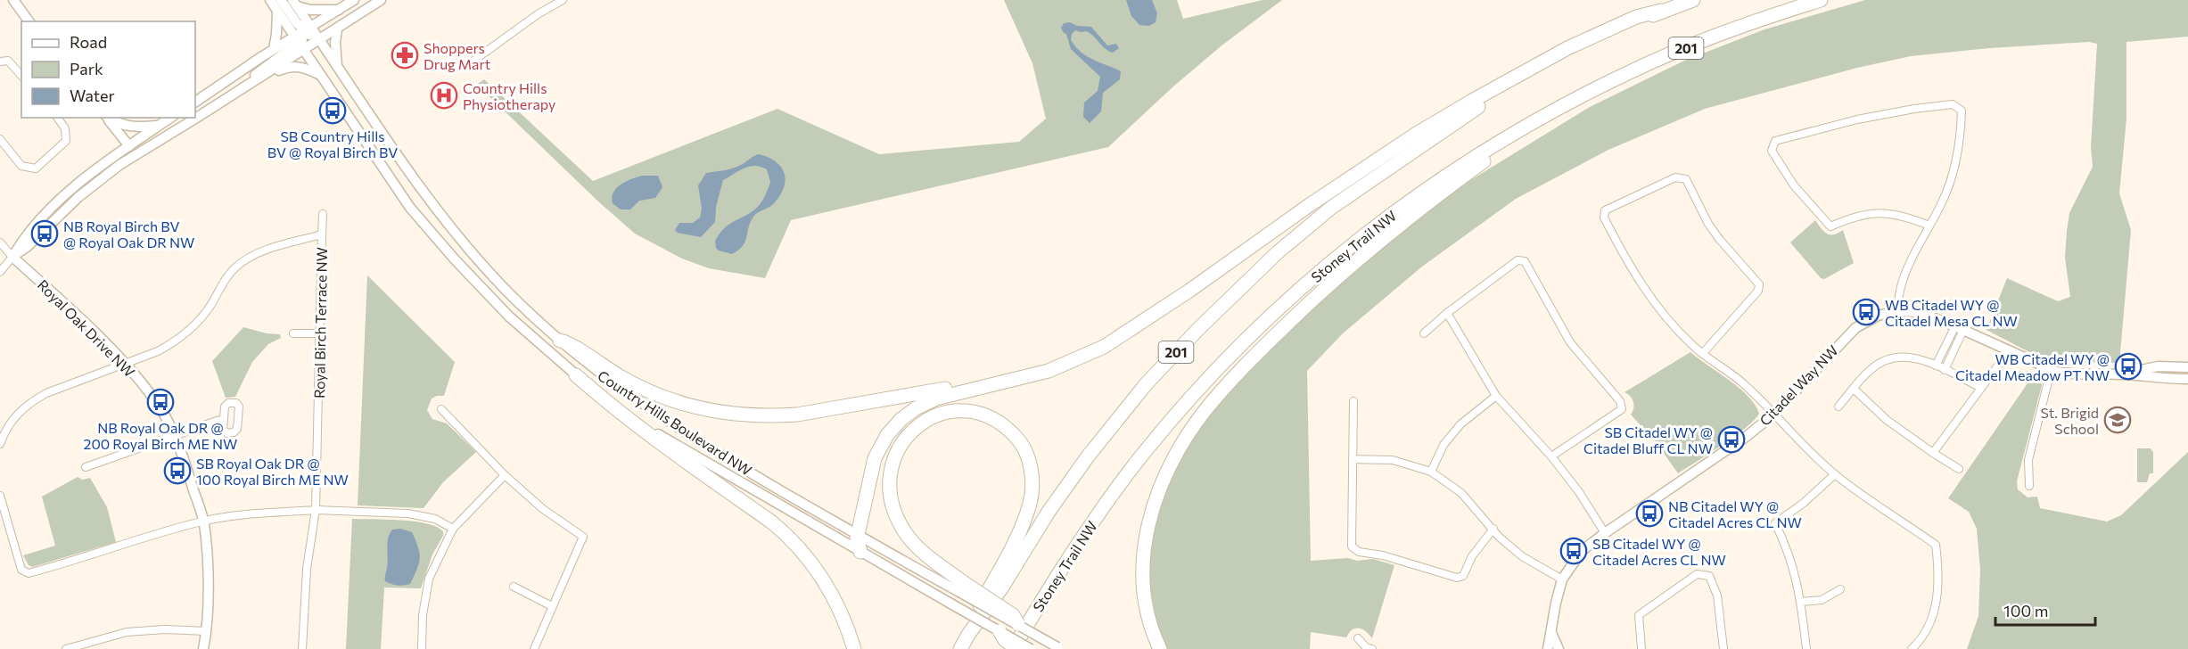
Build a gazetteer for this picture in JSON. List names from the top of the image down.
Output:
{
  "streets": {
    "highway": ["201", "Stoney Trail NW"],
    "street": [
      "Royal Birch Terrace NW",
      "Royal Oak Drive NW",
      "Citadel Way NW",
      "Country Hills Boulevard NW"
    ]
  },
  "crossings": [
    ["Royal Birch Terrace NW", "Royal Oak Drive NW"]
  ],
  "places": {
    "pharmacy": ["Shoppers Drug Mart"],
    "hospital": ["Country Hills Physiotherapy"],
    "bus stop": [
      "SB Country Hills BV @ Royal Birch BV",
      "NB Royal Birch BV @ Royal Oak DR NW",
      "WB Citadel WY @ Citadel Mesa CL NW",
      "WB Citadel WY @ Citadel Meadow PT NW",
      "NB Royal Oak DR @ 200 Royal Birch ME NW",
      "SB Citadel WY @ Citadel Bluff CL NW",
      "SB Royal Oak DR @ 100 Royal Birch ME NW",
      "NB Citadel WY @ Citadel Acres CL NW",
      "SB Citadel WY @ Citadel Acres CL NW"
    ],
    "school or university": ["St. Brigid School"]
  },
  "legend": ["Road", "Park", "Water"],
  "scale_bar": "100 m"
}
